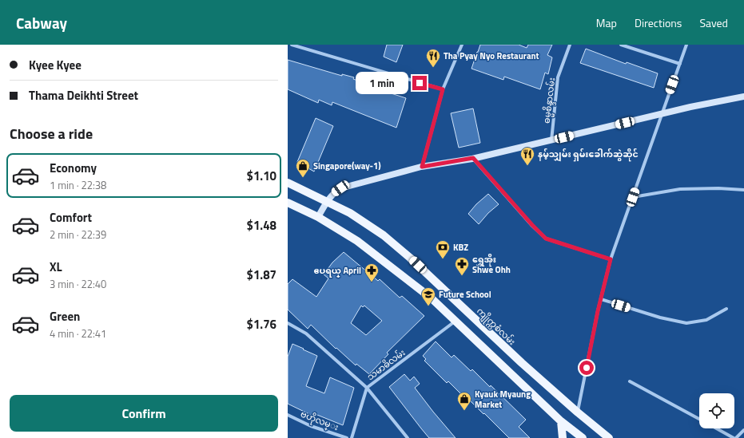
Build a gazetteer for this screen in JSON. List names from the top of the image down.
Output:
{
  "streets": {
    "main road": ["ကျိုက္ကစံလမ်း"],
    "street": ["ဓမ္မစိန္ဒာလမ်း", "သမာဓိလမ်း", "ဗဟိုလမ္း"]
  },
  "places": {
    "restaurant": ["Tha Pyay Nyo Restaurant", "နမ့်သျှမ်း ရှမ်းခေါက်ဆွဲဆိုင်"],
    "shop": ["Singapore(way-1)", "Kyauk Myaung Market"],
    "bank": ["KBZ"],
    "pharmacy": ["ရွှေအိုး Shwe Ohh", "ဧပရယ္ April"],
    "school or university": ["Future School"]
  },
  "page": {
    "header": "Cabway",
    "nav": ["Map", "Directions", "Saved"],
    "banner": ["Kyee Kyee", "Thama Deikhti Street"],
    "bubble": "1 min",
    "heading": "Choose a ride",
    "list": [
      {
        "name": "Economy",
        "note": "1 min · 22:38",
        "value": "$1.10"
      },
      {
        "name": "Comfort",
        "note": "2 min · 22:39",
        "value": "$1.48"
      },
      {
        "name": "XL",
        "note": "3 min · 22:40",
        "value": "$1.87"
      },
      {
        "name": "Green",
        "note": "4 min · 22:41",
        "value": "$1.76"
      }
    ],
    "buttons": "Confirm"
  }
}
